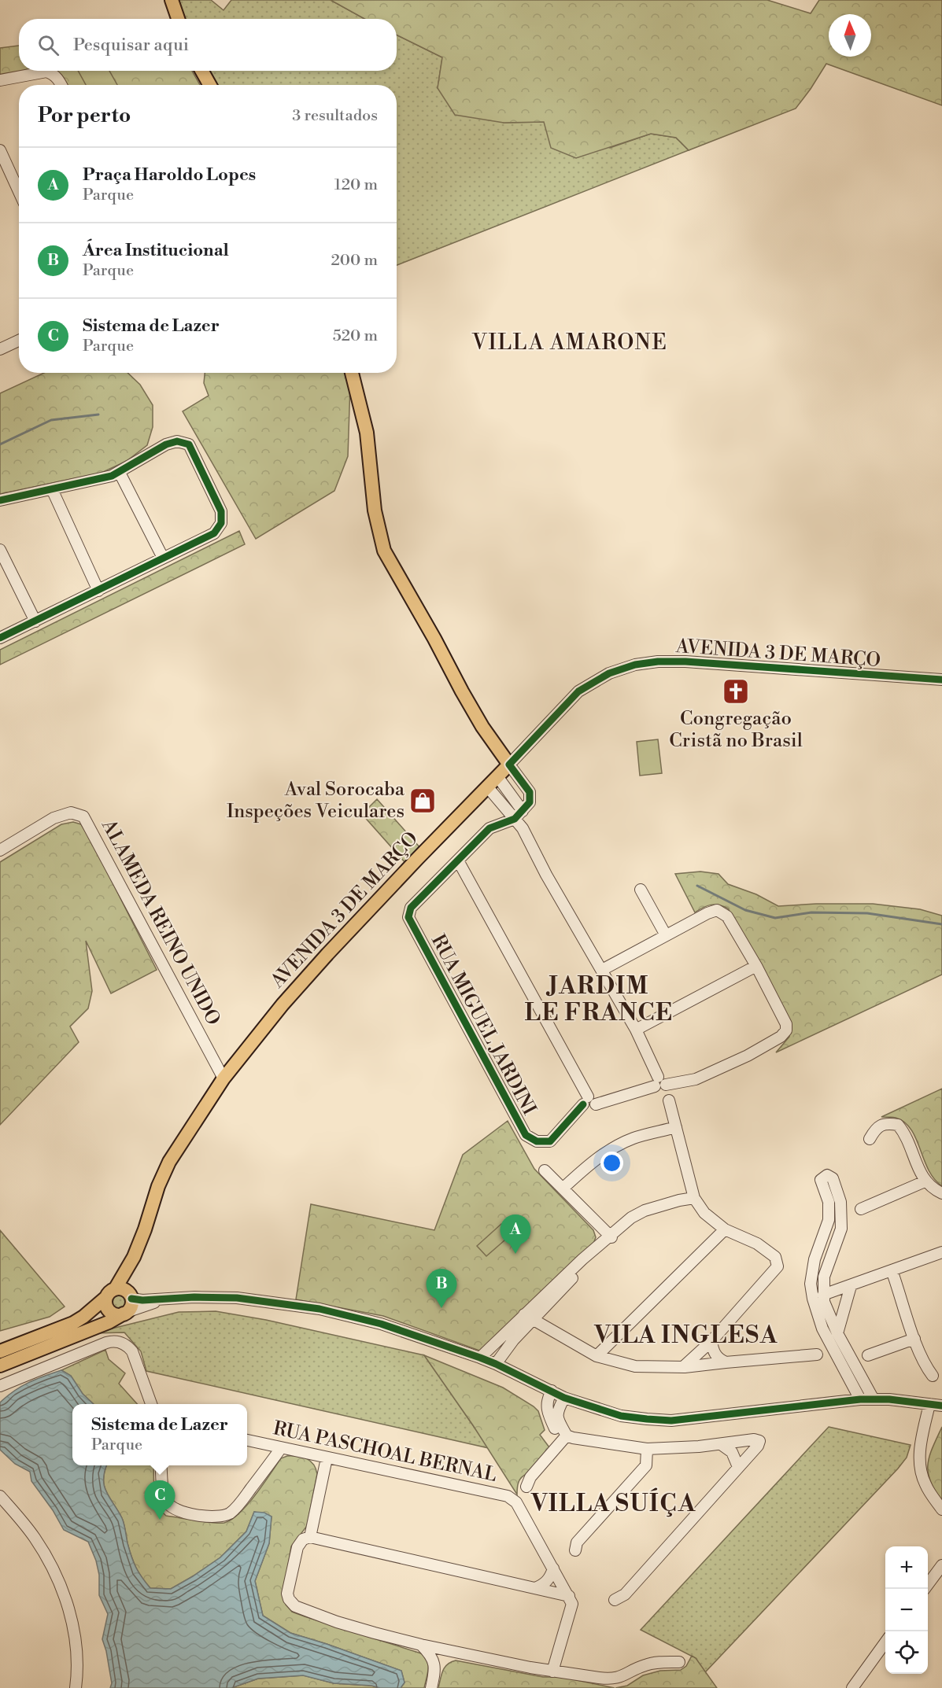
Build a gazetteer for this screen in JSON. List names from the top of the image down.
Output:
{
  "streets": {
    "main road": ["AVENIDA 3 DE MARÇO"],
    "street": ["ALAMEDA REINO UNIDO", "RUA MIGUEL JARDINI", "RUA PASCHOAL BERNAL"]
  },
  "crossings": [
    ["AVENIDA 3 DE MARÇO", "ALAMEDA REINO UNIDO"]
  ],
  "districts": [
    "VILLA AMARONE",
    "JARDIM LE FRANCE",
    "VILA INGLESA",
    "VILLA SUÍÇA"
  ],
  "places": {
    "church": ["Congregação Cristã no Brasil"],
    "shop": ["Aval Sorocaba Inspeções Veiculares"]
  },
  "north": "top",
  "page": {
    "search": "Pesquisar aqui",
    "heading": ["Por perto", "3 resultados"],
    "list": [
      {
        "mark": "A",
        "name": "Praça Haroldo Lopes",
        "note": "Parque",
        "value": "120 m"
      },
      {
        "mark": "B",
        "name": "Área Institucional",
        "note": "Parque",
        "value": "200 m"
      },
      {
        "mark": "C",
        "name": "Sistema de Lazer",
        "note": "Parque",
        "value": "520 m"
      }
    ],
    "pins": ["A", "B", "C"],
    "popup": ["Sistema de Lazer", "Parque"],
    "map_buttons": ["+", "−"]
  }
}
